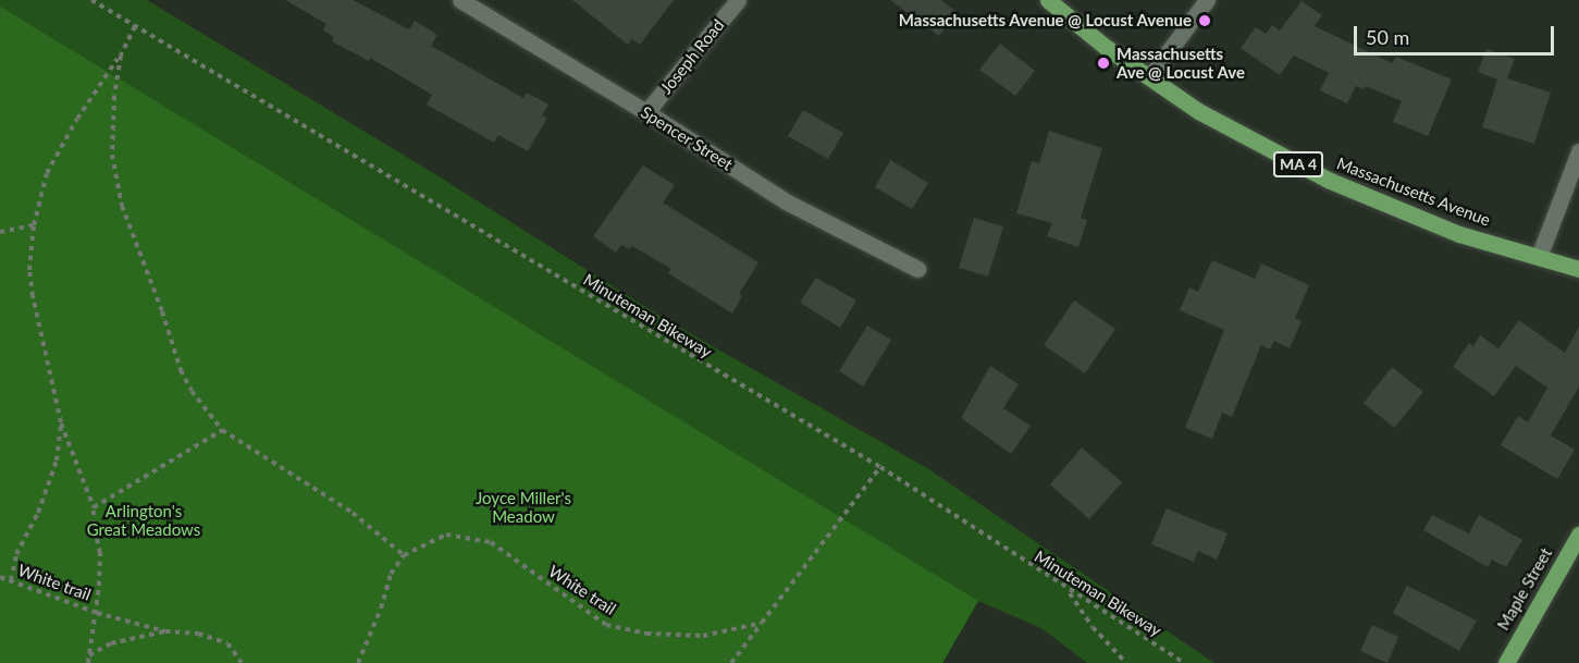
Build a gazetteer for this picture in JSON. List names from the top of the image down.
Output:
{
  "streets": {
    "main road": ["MA 4", "Massachusetts Avenue", "Maple Street"],
    "street": ["Joseph Road", "Spencer Street"],
    "path": ["Minuteman Bikeway", "White trail"]
  },
  "crossings": [
    ["Joseph Road", "Spencer Street"]
  ],
  "parks": ["Joyce Miller's Meadow", "Arlington's Great Meadows"],
  "places": ["Massachusetts Avenue @ Locust Avenue", "Massachusetts Ave @ Locust Ave"],
  "scale_bar": "50 m"
}
